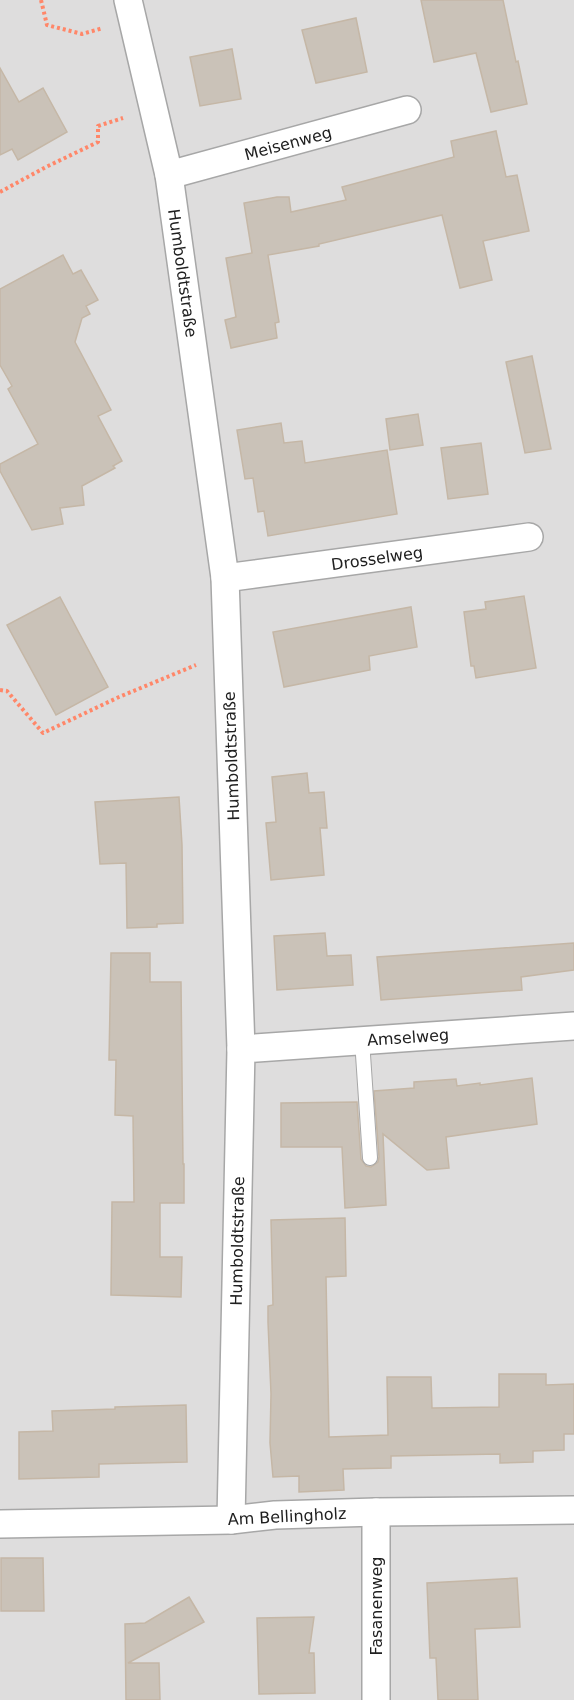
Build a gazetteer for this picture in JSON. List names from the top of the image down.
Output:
{
  "streets": {
    "street": [
      "Meisenweg",
      "Humboldtstraße",
      "Drosselweg",
      "Amselweg",
      "Am Bellingholz",
      "Fasanenweg"
    ]
  },
  "crossings": [
    ["Meisenweg", "Humboldtstraße"],
    ["Humboldtstraße", "Drosselweg"],
    ["Humboldtstraße", "Amselweg"],
    ["Humboldtstraße", "Am Bellingholz"],
    ["Am Bellingholz", "Fasanenweg"]
  ]
}
